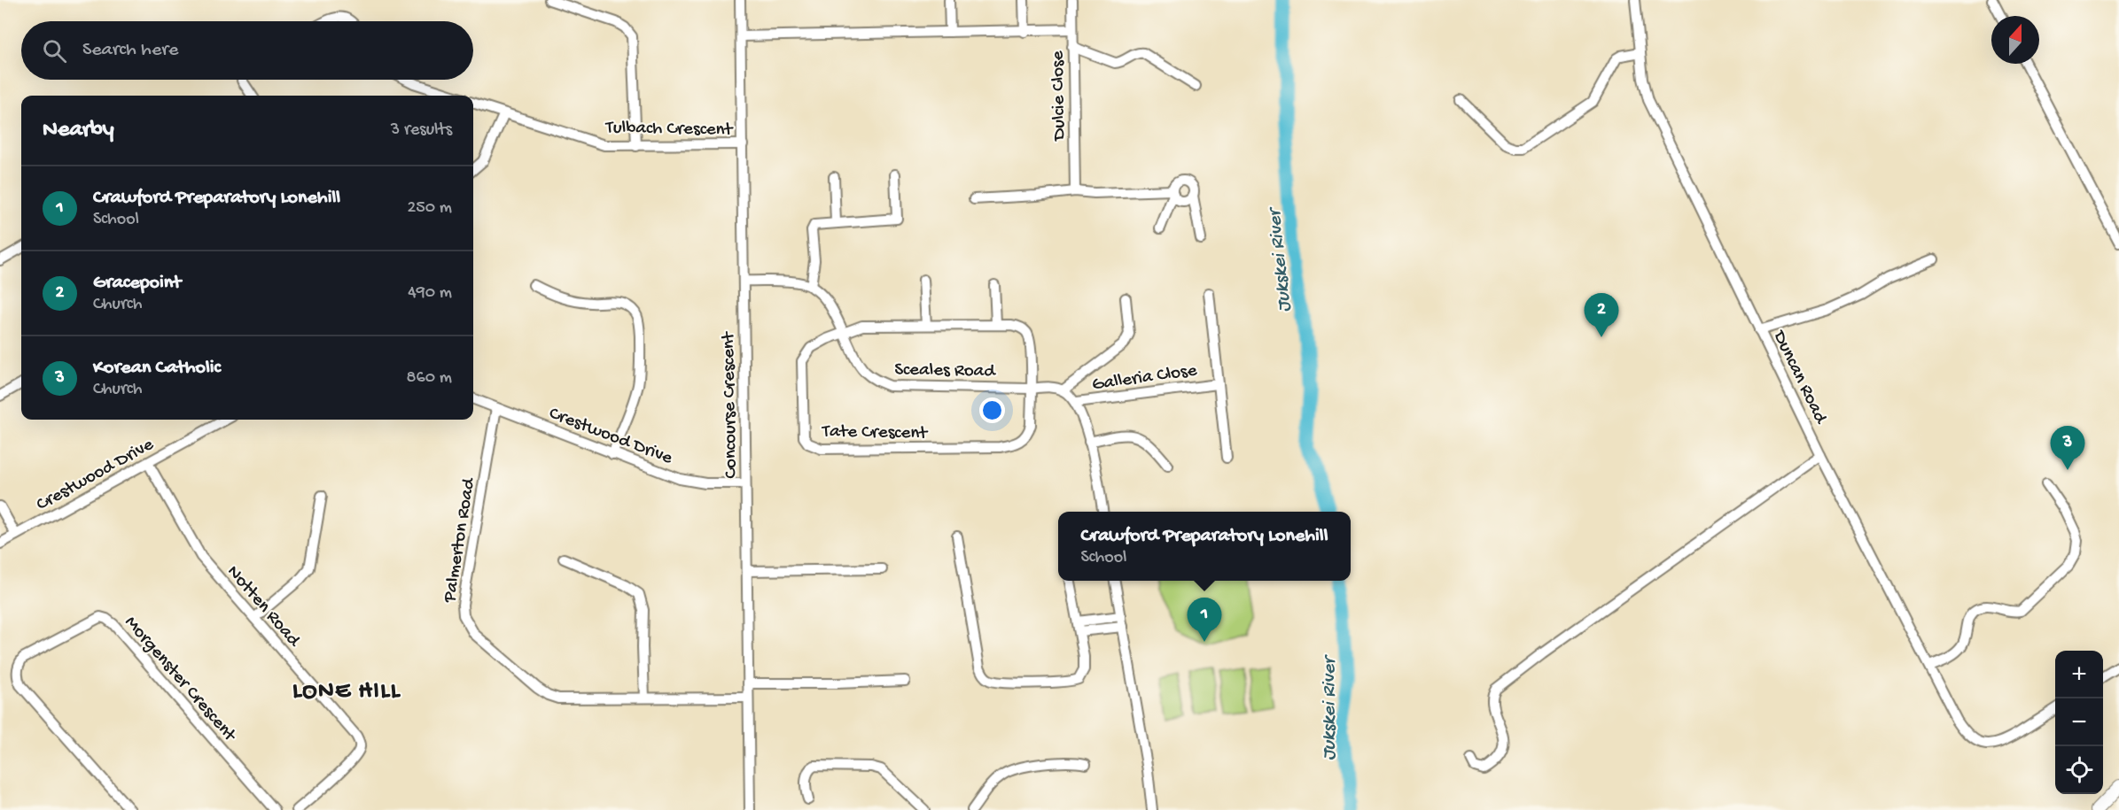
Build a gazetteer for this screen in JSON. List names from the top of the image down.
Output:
{
  "streets": {
    "street": [
      "Dulcie Close",
      "Tulbach Crescent",
      "Sceales Road",
      "Galleria Close",
      "Duncan Road",
      "Concourse Crescent",
      "Tate Crescent",
      "Crestwood Drive",
      "Palmerton Road",
      "Notten Road",
      "Morgenster Crescent"
    ]
  },
  "crossings": [
    ["Tulbach Crescent", "Concourse Crescent"],
    ["Sceales Road", "Tate Crescent"],
    ["Concourse Crescent", "Crestwood Drive"],
    ["Concourse Crescent", "Palmerton Road"],
    ["Crestwood Drive", "Palmerton Road"],
    ["Crestwood Drive", "Notten Road"]
  ],
  "districts": ["LONE HILL"],
  "water": ["Jukskei River"],
  "north": "top",
  "page": {
    "search": "Search here",
    "heading": ["Nearby", "3 results"],
    "list": [
      {
        "mark": "1",
        "name": "Crawford Preparatory Lonehill",
        "note": "School",
        "value": "250 m"
      },
      {
        "mark": "2",
        "name": "Gracepoint",
        "note": "Church",
        "value": "490 m"
      },
      {
        "mark": "3",
        "name": "Korean Catholic",
        "note": "Church",
        "value": "860 m"
      }
    ],
    "pins": ["2", "3", "1"],
    "popup": ["Crawford Preparatory Lonehill", "School"],
    "map_buttons": ["+", "−"]
  }
}
